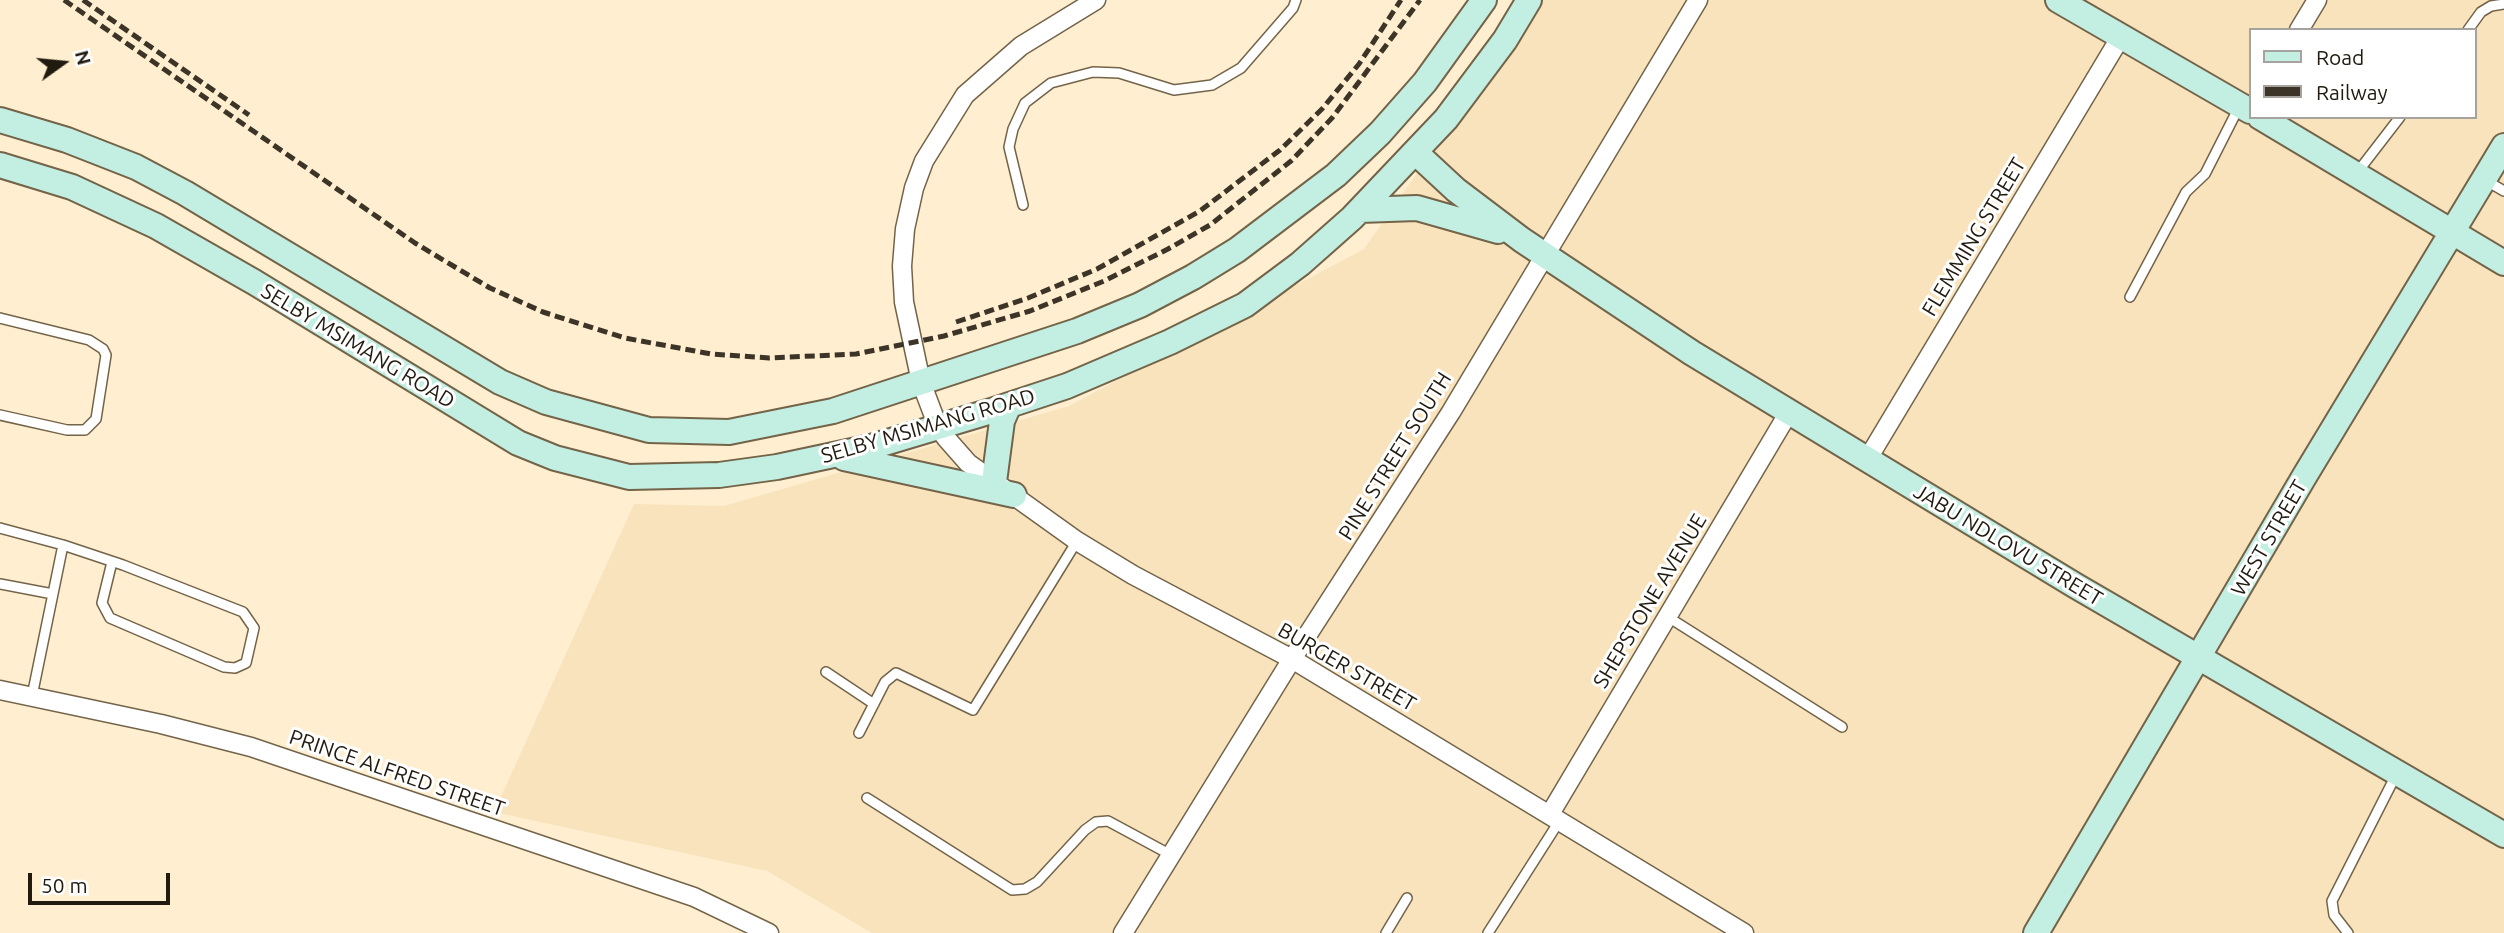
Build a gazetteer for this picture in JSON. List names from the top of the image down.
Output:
{
  "streets": {
    "main road": ["SELBY MSIMANG ROAD", "WEST STREET", "JABU NDLOVU STREET"],
    "street": [
      "FLEMMING STREET",
      "PINE STREET SOUTH",
      "SHEPSTONE AVENUE",
      "BURGER STREET",
      "PRINCE ALFRED STREET"
    ]
  },
  "crossings": [
    ["FLEMMING STREET", "JABU NDLOVU STREET"],
    ["SELBY MSIMANG ROAD", "JABU NDLOVU STREET"],
    ["SELBY MSIMANG ROAD", "BURGER STREET"],
    ["PINE STREET SOUTH", "JABU NDLOVU STREET"],
    ["PINE STREET SOUTH", "BURGER STREET"],
    ["WEST STREET", "JABU NDLOVU STREET"],
    ["JABU NDLOVU STREET", "SHEPSTONE AVENUE"],
    ["SHEPSTONE AVENUE", "BURGER STREET"]
  ],
  "legend": ["Road", "Railway"],
  "scale_bar": "50 m",
  "north": "right"
}
